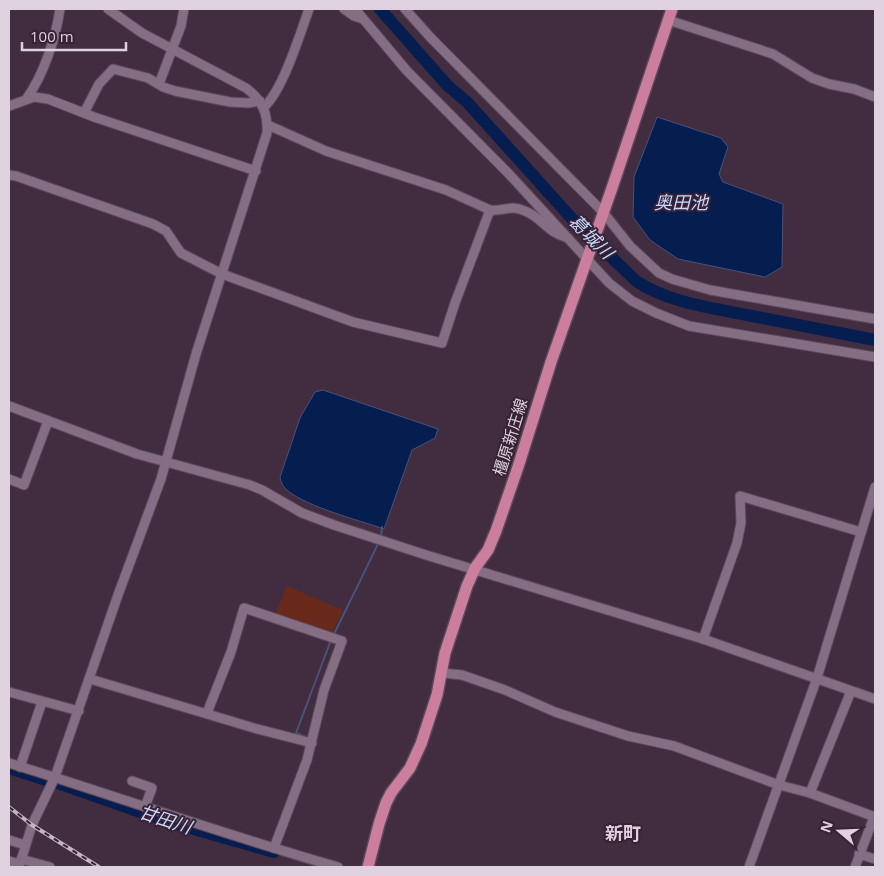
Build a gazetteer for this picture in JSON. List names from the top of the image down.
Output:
{
  "streets": {
    "main road": ["橿原新庄線"]
  },
  "districts": ["新町"],
  "water": ["奥田池", "葛城川", "甘田川"],
  "scale_bar": "100 m",
  "north": "left"
}
